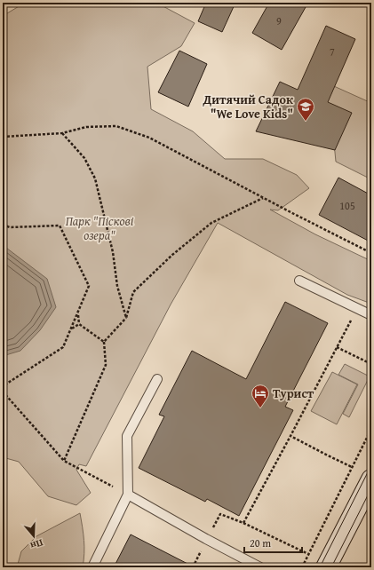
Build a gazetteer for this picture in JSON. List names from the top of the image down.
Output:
{
  "parks": ["Парк \"Піскові озера\""],
  "places": {
    "school or university": ["Дитячий Садок \"We Love Kids\""],
    "hotel": ["Турист"]
  },
  "house_numbers": ["9", "7", "105"],
  "scale_bar": "20 m",
  "north": "bottom"
}
